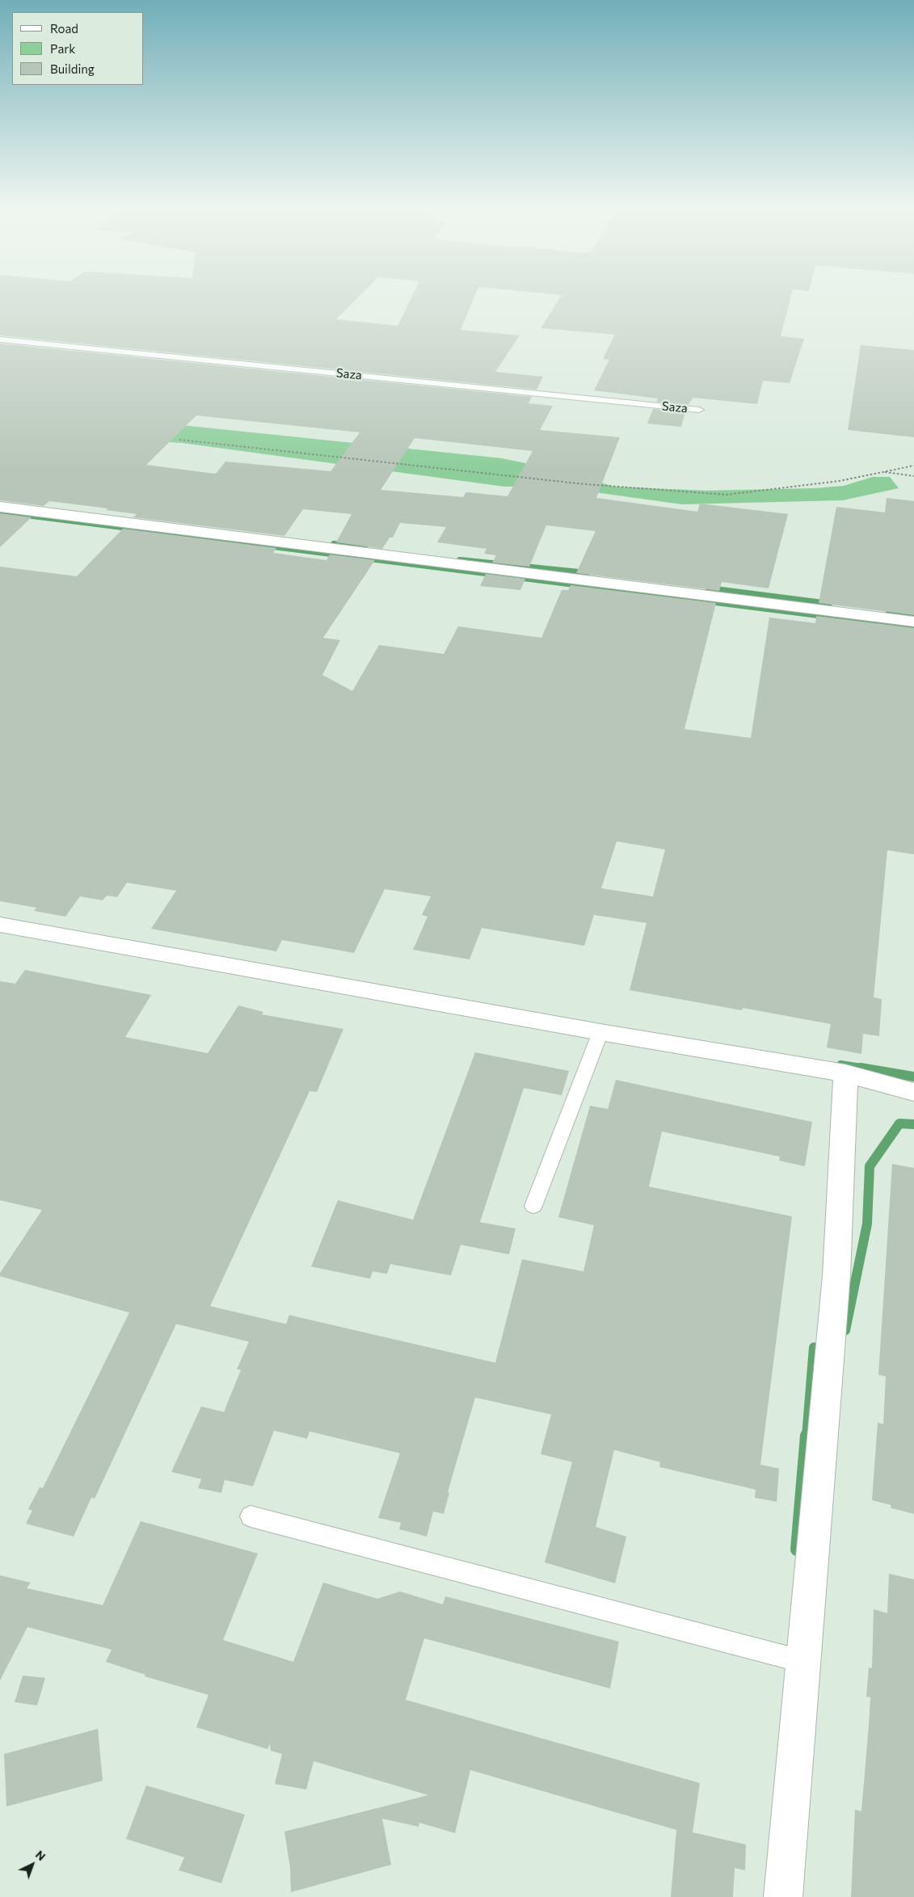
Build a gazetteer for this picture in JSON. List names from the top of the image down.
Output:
{
  "streets": {
    "lane": ["Saza"]
  },
  "legend": ["Road", "Park", "Building"],
  "north": "top right"
}
